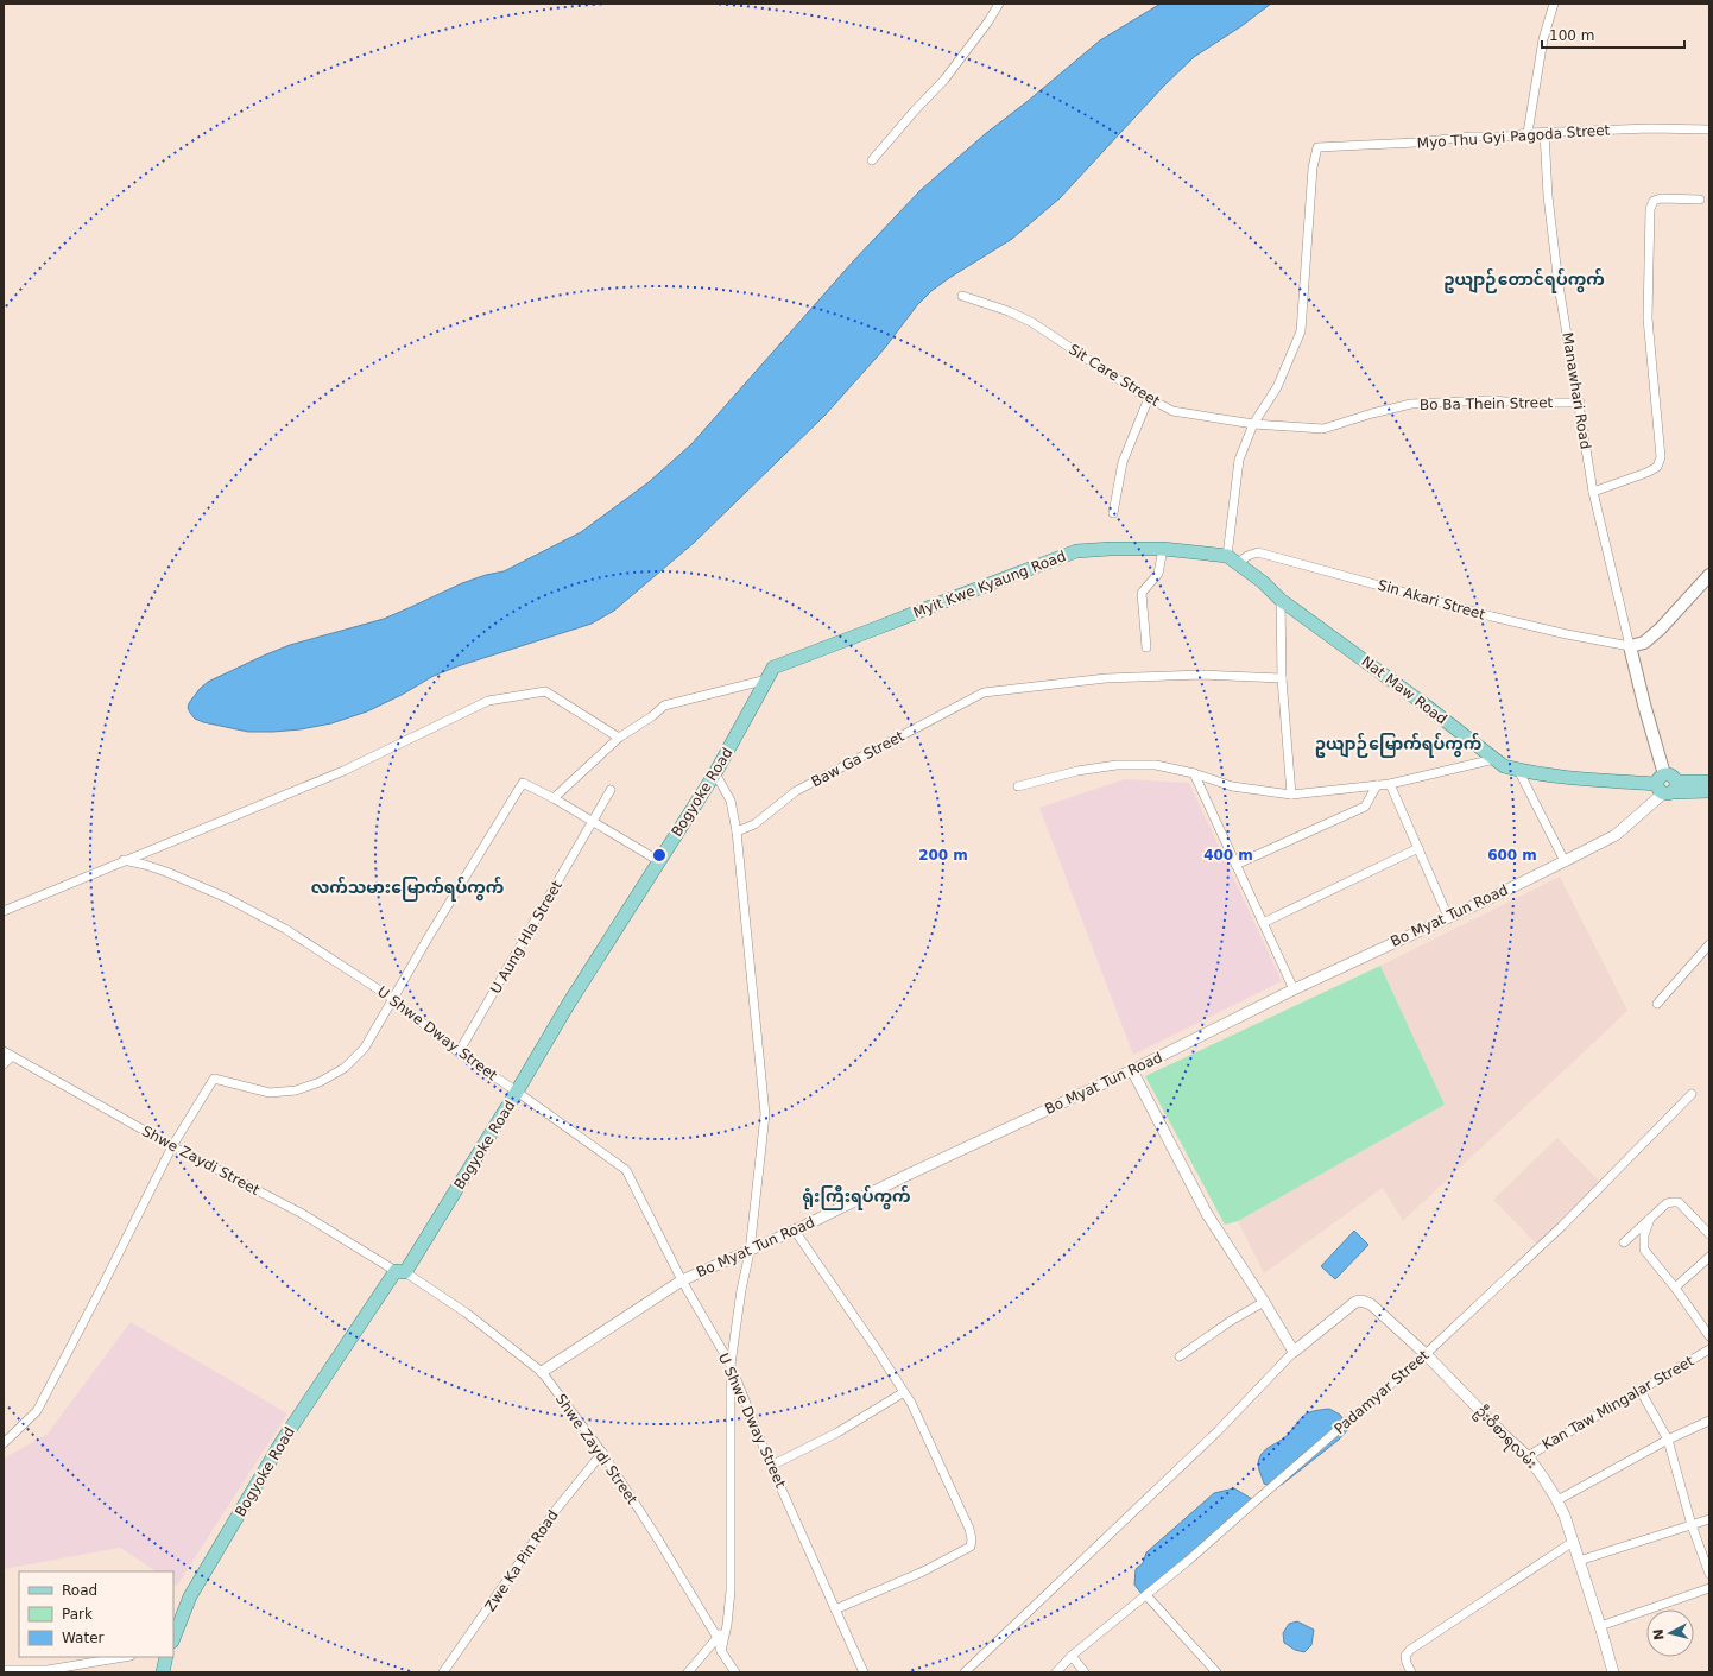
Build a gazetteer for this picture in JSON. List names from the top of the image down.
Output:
{
  "streets": {
    "main road": ["Myit Kwe Kyaung Road", "Nat Maw Road", "Bogyoke Road"],
    "street": [
      "Myo Thu Gyi Pagoda Street",
      "Sit Care Street",
      "Manawhari Road",
      "Bo Ba Thein Street",
      "Sin Akari Street",
      "Baw Ga Street",
      "Bo Myat Tun Road",
      "U Aung Hla Street",
      "U Shwe Dway Street",
      "Shwe Zaydi Street",
      "Padamyar Street",
      "Kan Taw Mingalar Street",
      "ဦးဝိစာရလမ်း",
      "Zwe Ka Pin Road"
    ]
  },
  "crossings": [
    ["Myo Thu Gyi Pagoda Street", "Sit Care Street"],
    ["Myo Thu Gyi Pagoda Street", "Manawhari Road"],
    ["Myo Thu Gyi Pagoda Street", "Bo Ba Thein Street"],
    ["Sit Care Street", "Bo Ba Thein Street"],
    ["Manawhari Road", "Bo Ba Thein Street"],
    ["Manawhari Road", "Sin Akari Street"],
    ["Myit Kwe Kyaung Road", "Sin Akari Street"],
    ["Myit Kwe Kyaung Road", "Nat Maw Road"],
    ["Myit Kwe Kyaung Road", "Bogyoke Road"],
    ["Sin Akari Street", "Nat Maw Road"],
    ["Nat Maw Road", "Bo Myat Tun Road"],
    ["Bogyoke Road", "U Shwe Dway Street"],
    ["Bogyoke Road", "Shwe Zaydi Street"],
    ["Bo Myat Tun Road", "U Shwe Dway Street"],
    ["Bo Myat Tun Road", "Shwe Zaydi Street"],
    ["U Aung Hla Street", "U Shwe Dway Street"],
    ["Shwe Zaydi Street", "Zwe Ka Pin Road"],
    ["Padamyar Street", "ဦးဝိစာရလမ်း"],
    ["Kan Taw Mingalar Street", "ဦးဝိစာရလမ်း"]
  ],
  "districts": [
    "ဥယျာဉ်တောင်ရပ်ကွက်",
    "ဥယျာဉ်မြောက်ရပ်ကွက်",
    "လက်သမားမြောက်ရပ်ကွက်",
    "ရုံးကြီးရပ်ကွက်"
  ],
  "legend": ["Road", "Park", "Water"],
  "scale_bar": "100 m",
  "north": "left",
  "rings": ["200 m", "400 m", "600 m"]
}
